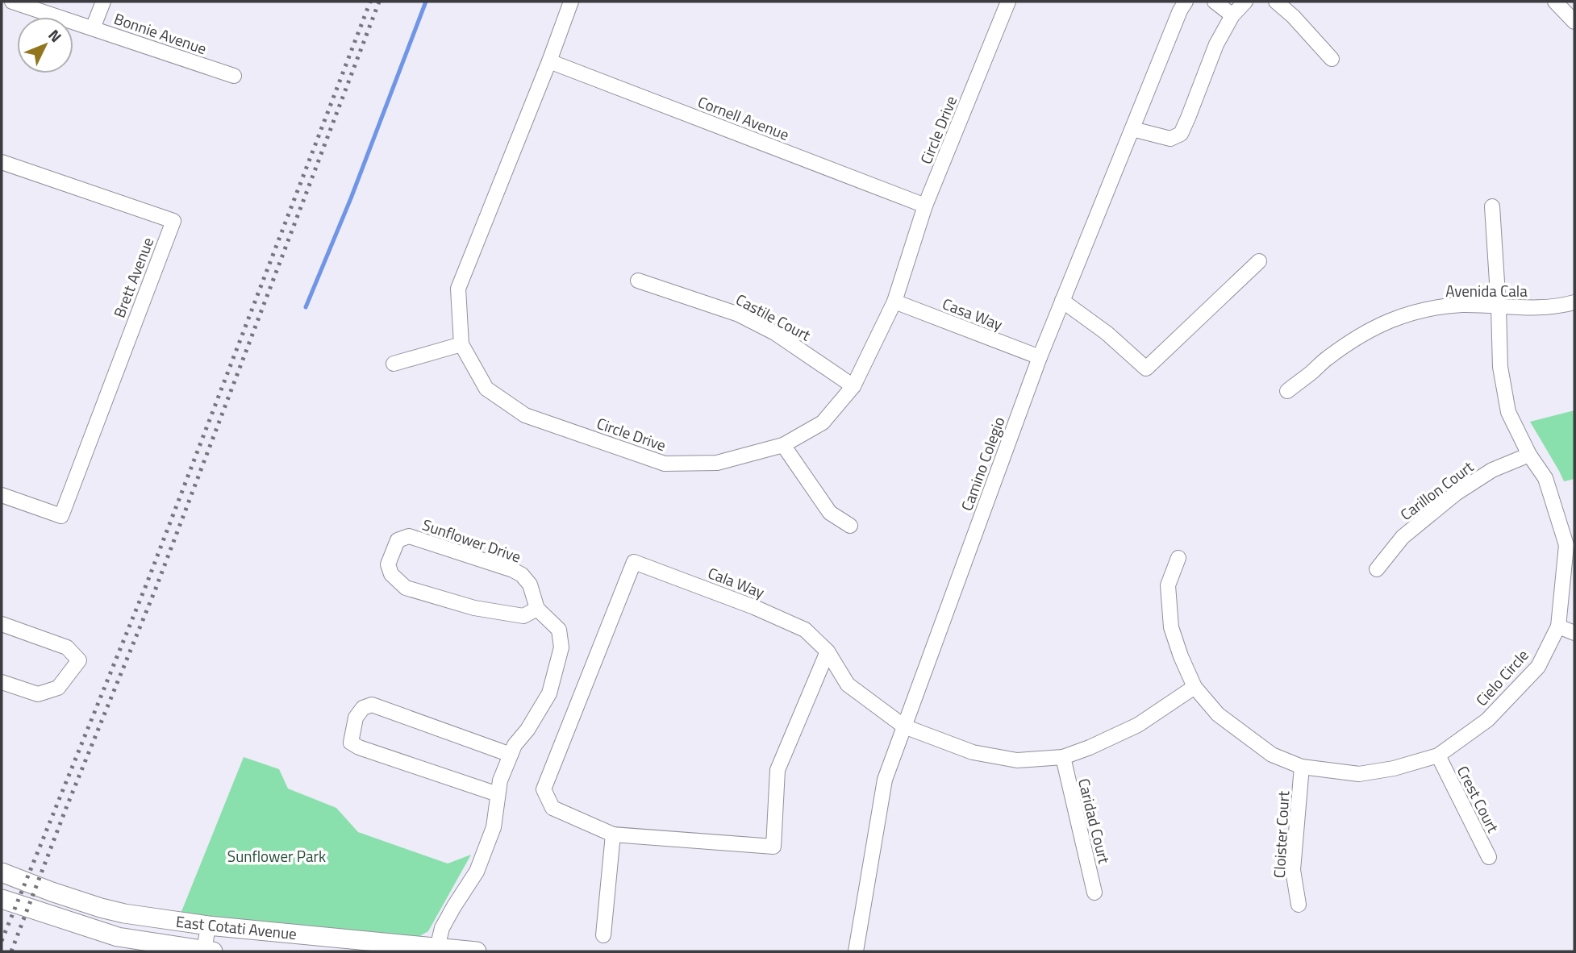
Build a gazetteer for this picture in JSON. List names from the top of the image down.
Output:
{
  "streets": {
    "main road": ["East Cotati Avenue"],
    "street": [
      "Bonnie Avenue",
      "Cornell Avenue",
      "Circle Drive",
      "Brett Avenue",
      "Avenida Cala",
      "Casa Way",
      "Castile Court",
      "Camino Colegio",
      "Carillon Court",
      "Sunflower Drive",
      "Cala Way",
      "Cielo Circle",
      "Crest Court",
      "Caridad Court",
      "Cloister Court"
    ]
  },
  "crossings": [
    ["Cornell Avenue", "Circle Drive"],
    ["Circle Drive", "Casa Way"],
    ["Circle Drive", "Castile Court"],
    ["Avenida Cala", "Cielo Circle"],
    ["Casa Way", "Camino Colegio"],
    ["Camino Colegio", "Cala Way"],
    ["Carillon Court", "Cielo Circle"],
    ["Sunflower Drive", "East Cotati Avenue"],
    ["Cala Way", "Cielo Circle"],
    ["Cala Way", "Caridad Court"],
    ["Cielo Circle", "Crest Court"],
    ["Cielo Circle", "Cloister Court"]
  ],
  "parks": ["Sunflower Park"],
  "north": "top right"
}
